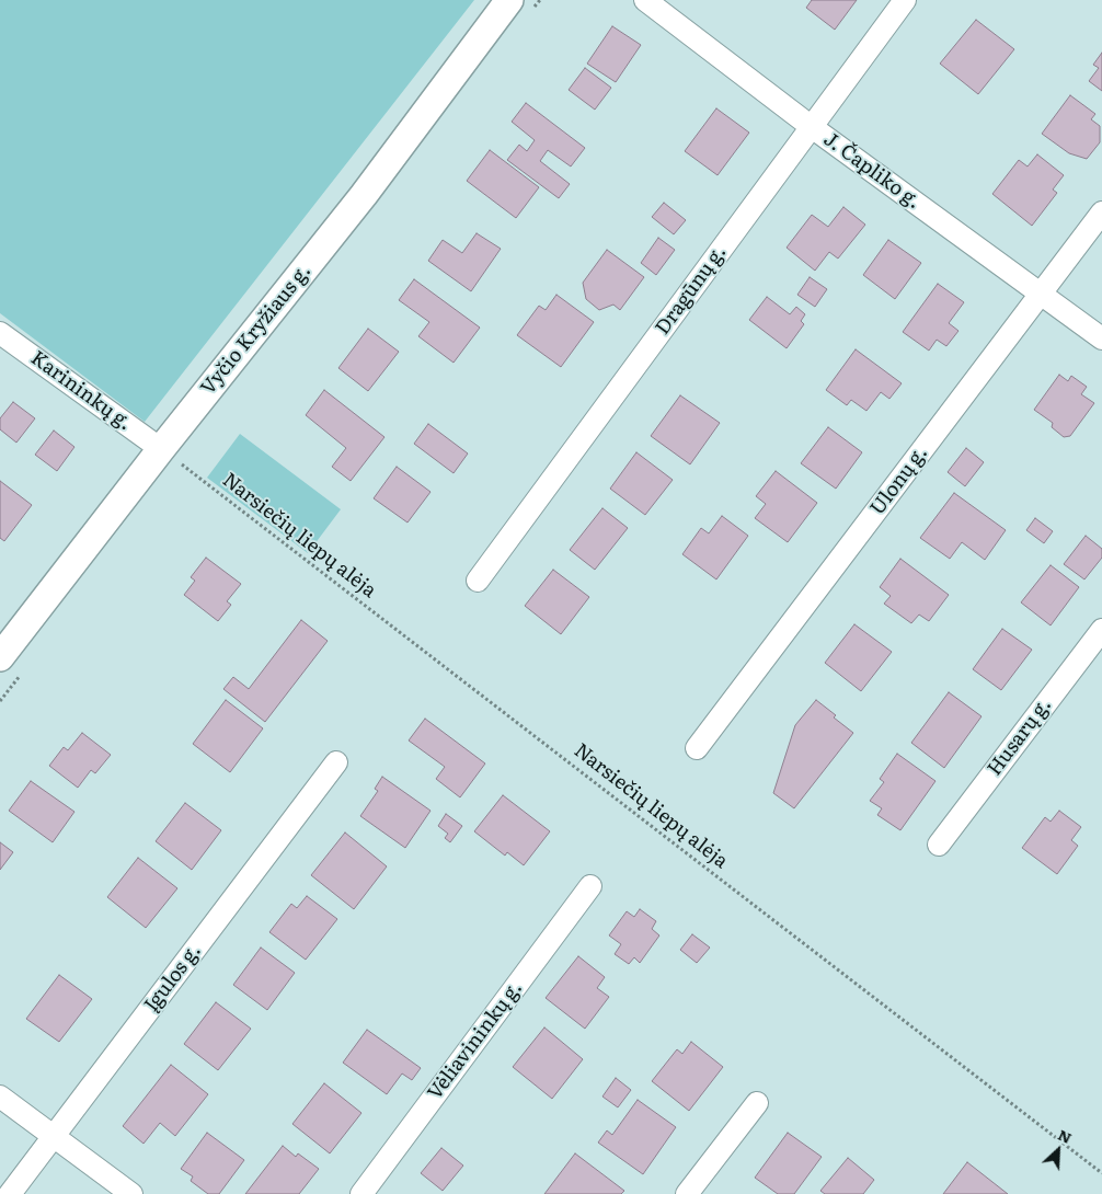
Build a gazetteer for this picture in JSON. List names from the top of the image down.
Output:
{
  "streets": {
    "street": [
      "J. Čapliko g.",
      "Dragūnų g.",
      "Vyčio Kryžiaus g.",
      "Karininkų g.",
      "Ulonų g.",
      "Husarų g.",
      "Įgulos g.",
      "Vėliavininkų g."
    ],
    "path": ["Narsiečių liepų alėja"]
  },
  "crossings": [
    ["J. Čapliko g.", "Dragūnų g."],
    ["J. Čapliko g.", "Ulonų g."],
    ["Vyčio Kryžiaus g.", "Karininkų g."],
    ["Vyčio Kryžiaus g.", "Narsiečių liepų alėja"],
    ["Karininkų g.", "Narsiečių liepų alėja"]
  ],
  "north": "top right"
}
